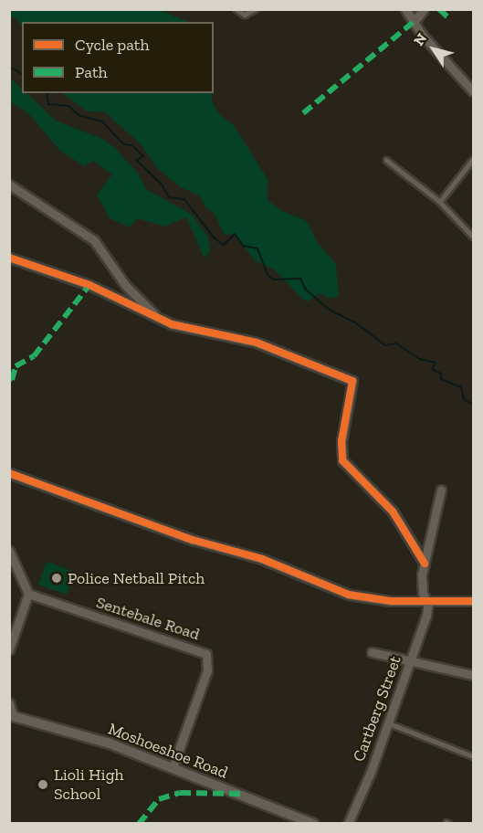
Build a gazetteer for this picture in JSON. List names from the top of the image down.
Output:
{
  "streets": {
    "street": ["Sentebale Road", "Cartberg Street", "Moshoeshoe Road"]
  },
  "crossings": [
    ["Sentebale Road", "Moshoeshoe Road"]
  ],
  "places": ["Police Netball Pitch", "Lioli High School"],
  "legend": ["Cycle path", "Path"],
  "north": "top left"
}
